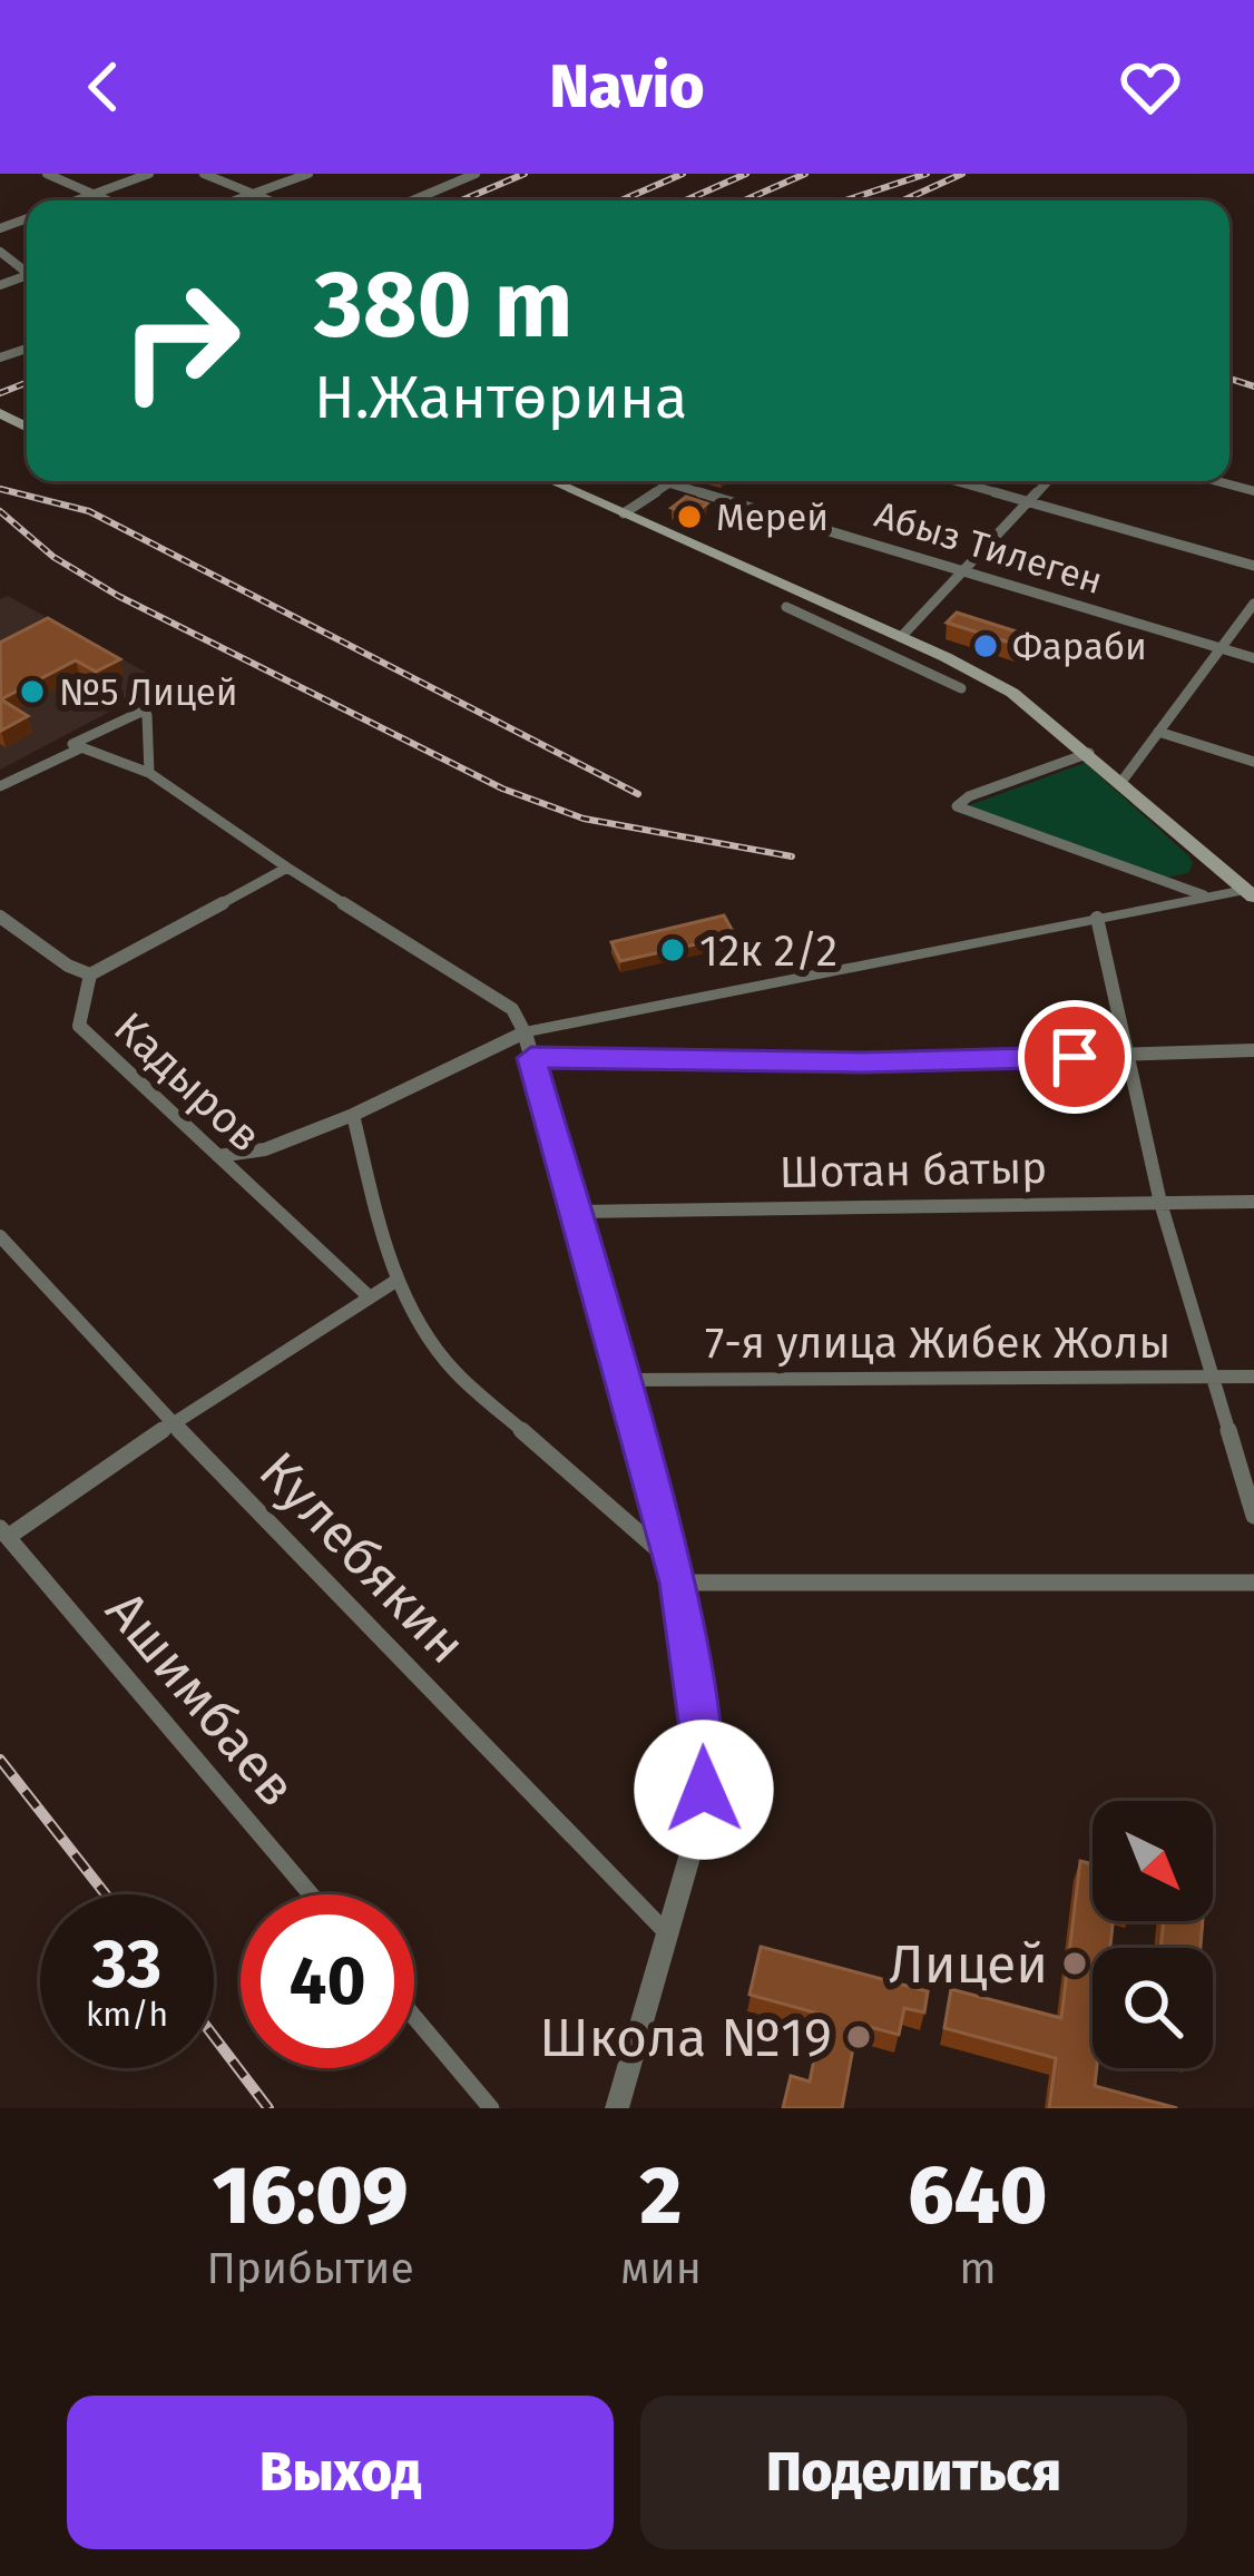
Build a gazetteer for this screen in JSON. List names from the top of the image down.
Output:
{
  "streets": {
    "street": [
      "Абыз Тилеген",
      "Кадыров",
      "Шотан батыр",
      "7-я улица Жибек Жолы",
      "Кулебякин",
      "Ашимбаев"
    ]
  },
  "places": [
    "Мерей",
    "Фараби",
    "№5 Лицей",
    "12к 2/2",
    "Лицей",
    "Школа №19"
  ],
  "north": "bottom right",
  "page": {
    "header": "Navio",
    "turn": ["380 m", "Н.Жантөрина"],
    "speed": "33 km/h",
    "limit": "40",
    "eta": [
      "16:09",
      "Прибытие",
      "2",
      "мин",
      "640",
      "m"
    ],
    "buttons": ["Выход", "Поделиться"]
  }
}
